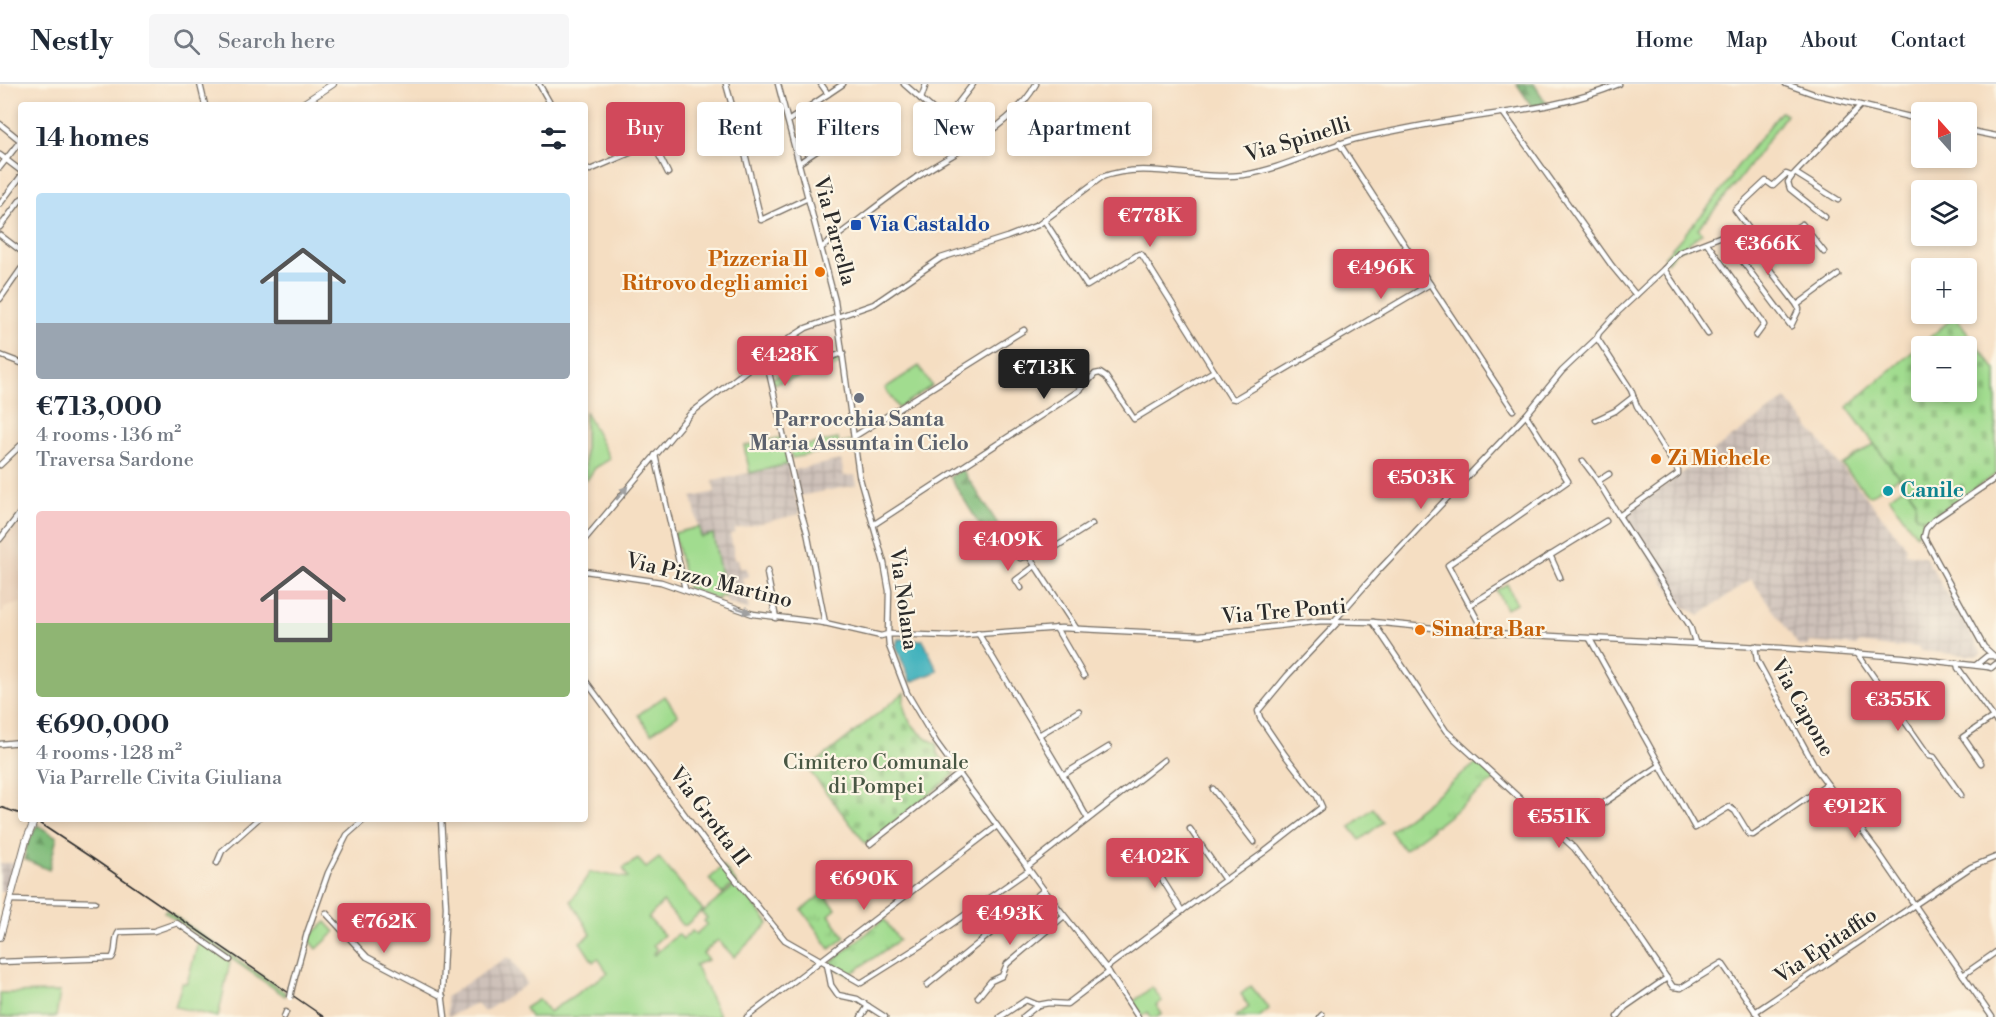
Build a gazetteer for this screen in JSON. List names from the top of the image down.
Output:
{
  "streets": {
    "street": [
      "Via Spinelli",
      "Via Parrella",
      "Via Pizzo Martino",
      "Via Nolana",
      "Via Tre Ponti",
      "Via Capone",
      "Via Grotta II",
      "Via Epitaffio"
    ]
  },
  "crossings": [
    ["Via Spinelli", "Via Parrella"],
    ["Via Spinelli", "Via Pizzo Martino"],
    ["Via Spinelli", "Via Nolana"],
    ["Via Parrella", "Via Nolana"],
    ["Via Pizzo Martino", "Via Nolana"],
    ["Via Pizzo Martino", "Via Tre Ponti"],
    ["Via Nolana", "Via Tre Ponti"],
    ["Via Nolana", "Via Grotta II"],
    ["Via Tre Ponti", "Via Capone"],
    ["Via Capone", "Via Epitaffio"]
  ],
  "parks": ["Cimitero Comunale di Pompei"],
  "places": {
    "transit": ["Via Castaldo"],
    "other": [
      "Pizzeria Il Ritrovo degli amici",
      "Parrocchia Santa Maria Assunta in Cielo",
      "Zi Michele",
      "Canile",
      "Sinatra Bar"
    ]
  },
  "north": "top",
  "page": {
    "header": "Nestly",
    "search": "Search here",
    "nav": [
      "Home",
      "Map",
      "About",
      "Contact"
    ],
    "map_buttons": ["+", "−"],
    "chip": [
      "Buy",
      "Rent",
      "Filters",
      "New",
      "Apartment"
    ],
    "heading": "14 homes",
    "list": [
      {
        "name": "€713,000",
        "note": "4 rooms · 136 m² · Traversa Sardone"
      },
      {
        "name": "€690,000",
        "note": "4 rooms · 128 m² · Via Parrelle Civita Giuliana"
      }
    ],
    "price": [
      "€778K",
      "€366K",
      "€496K",
      "€428K",
      "€713K",
      "€503K",
      "€409K",
      "€355K",
      "€912K",
      "€551K",
      "€402K",
      "€690K",
      "€493K",
      "€762K"
    ]
  }
}
